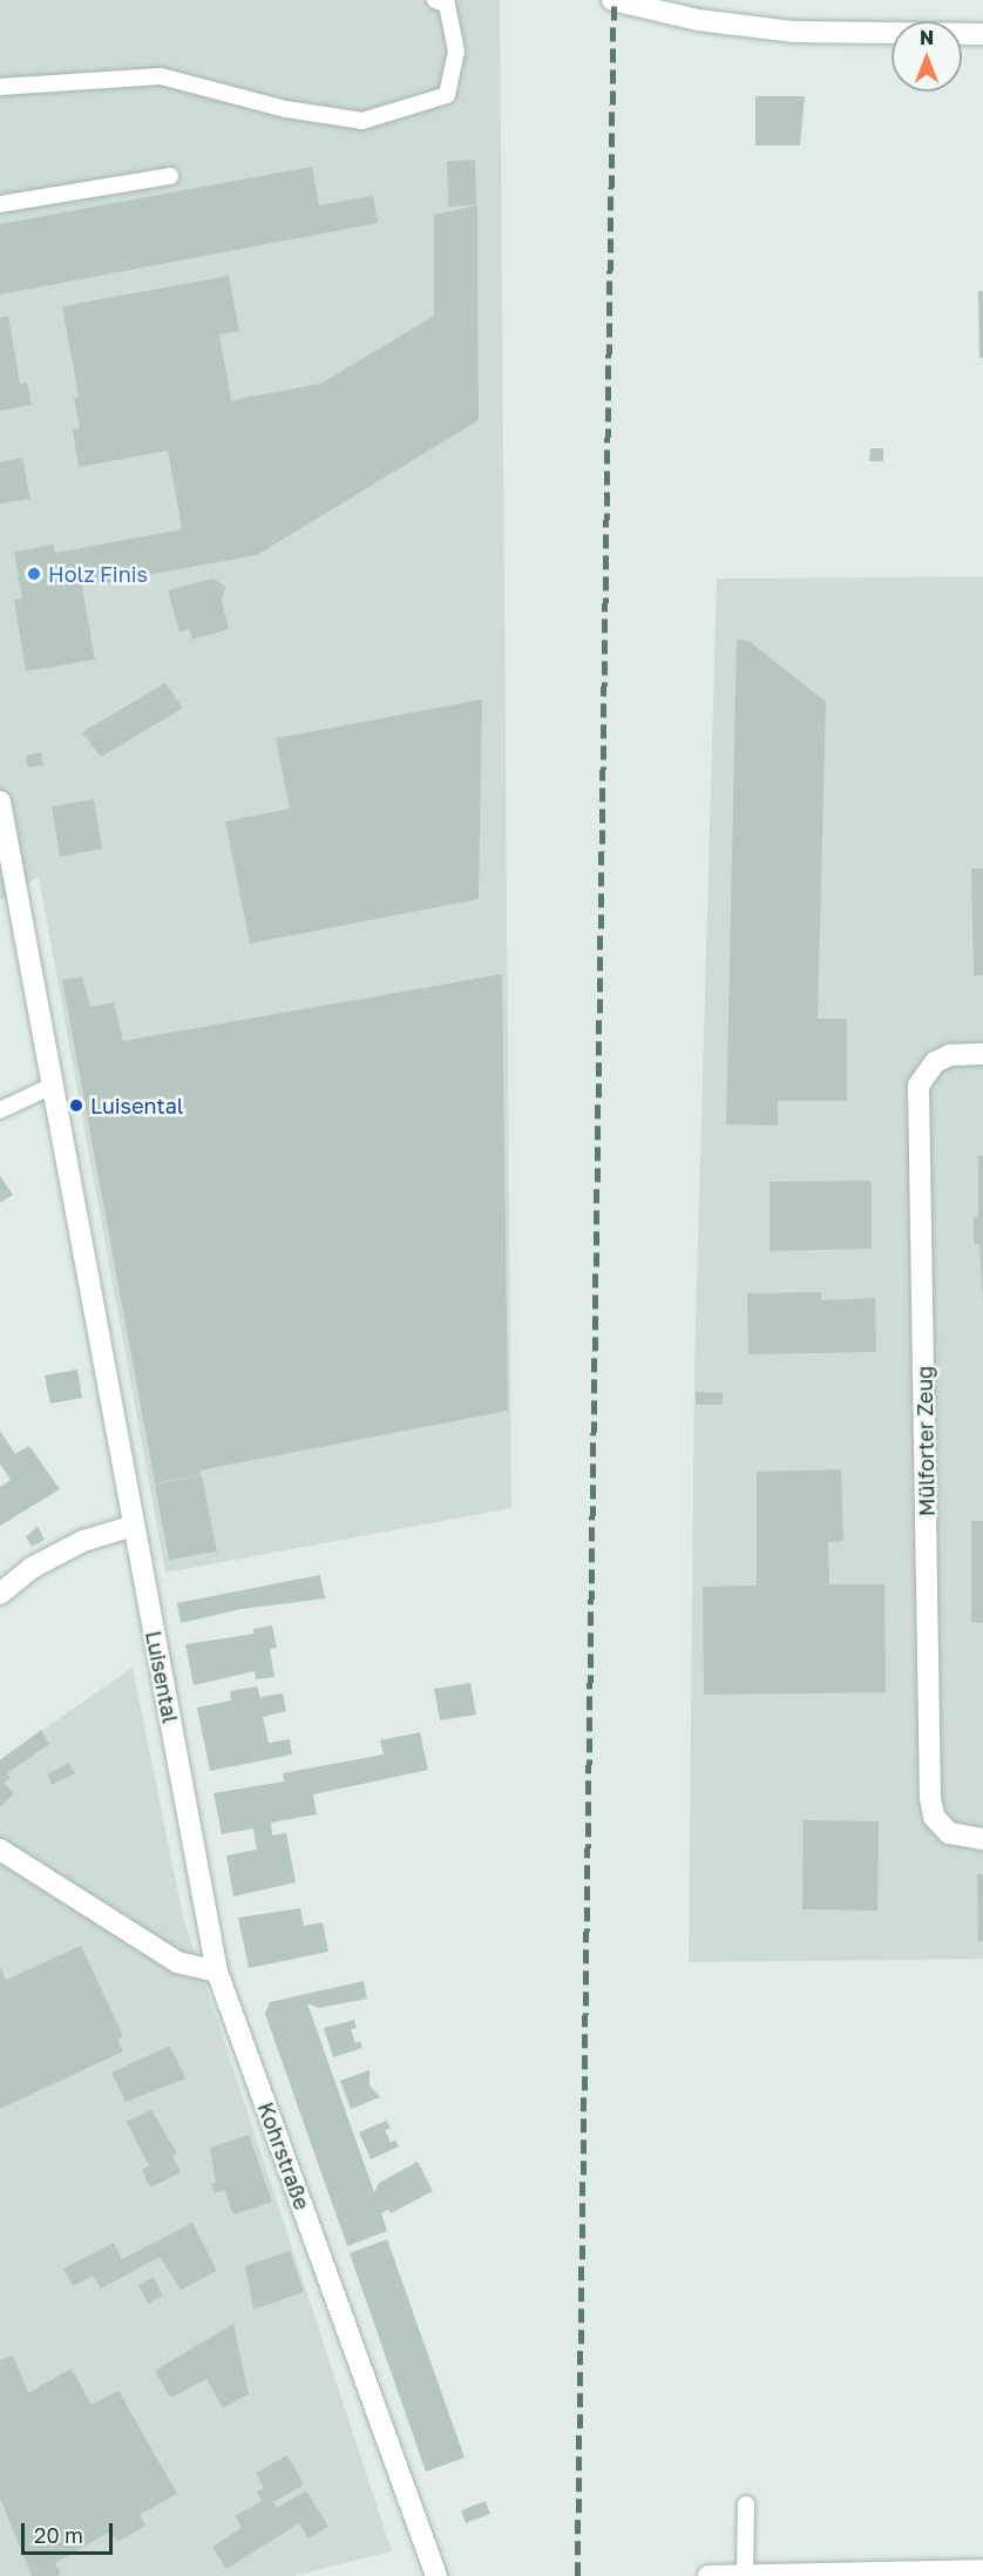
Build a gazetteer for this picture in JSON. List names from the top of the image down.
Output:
{
  "streets": {
    "street": ["Mülforter Zeug", "Luisental", "Kohrstraße"]
  },
  "crossings": [
    ["Luisental", "Kohrstraße"]
  ],
  "places": ["Holz Finis", "Luisental"],
  "scale_bar": "20 m",
  "north": "top"
}
